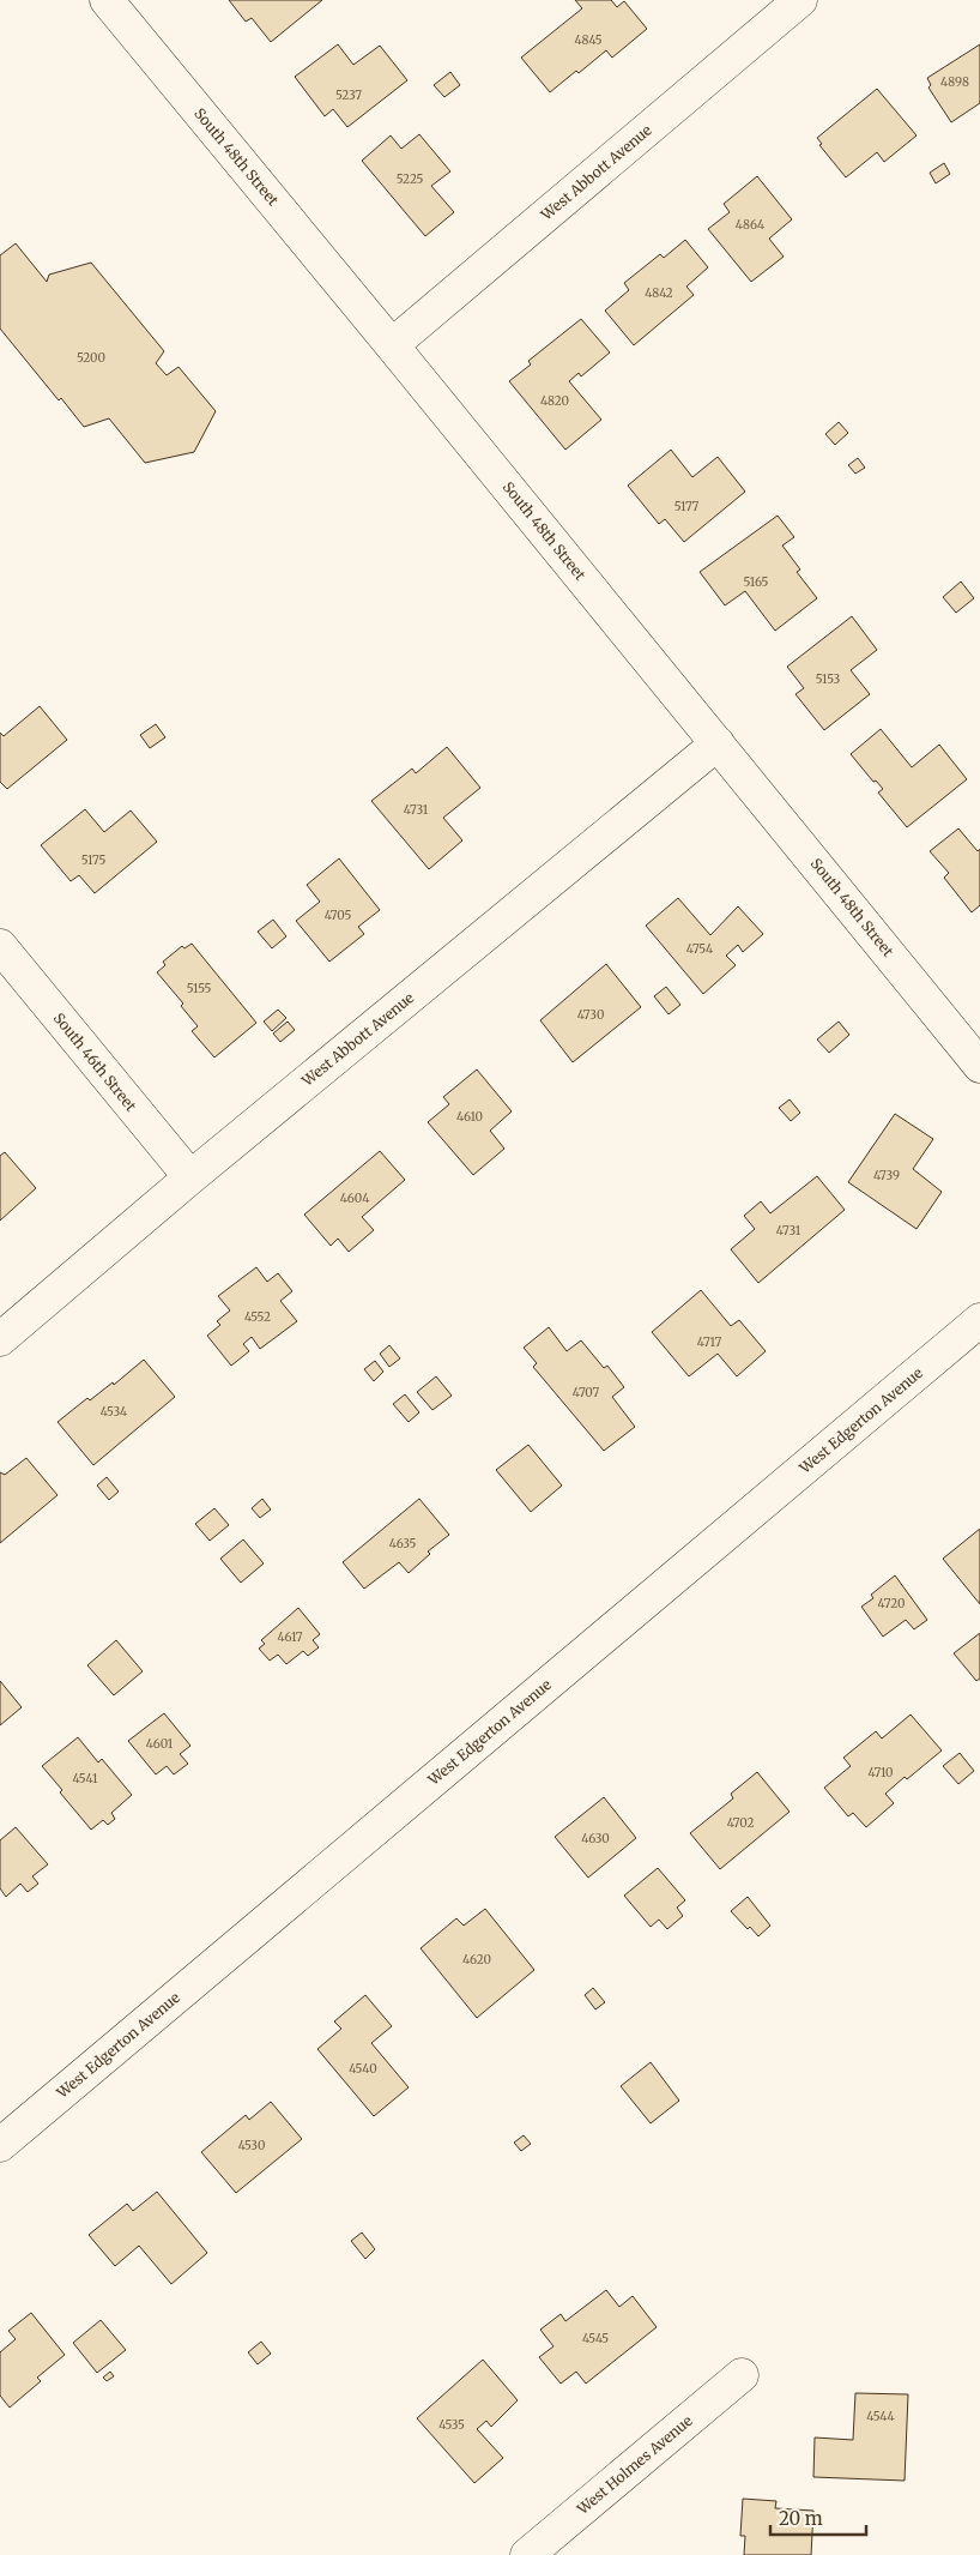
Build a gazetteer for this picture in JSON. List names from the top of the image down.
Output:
{
  "streets": {
    "street": [
      "South 48th Street",
      "West Abbott Avenue",
      "South 46th Street",
      "West Edgerton Avenue",
      "West Holmes Avenue"
    ]
  },
  "crossings": [
    ["South 48th Street", "West Abbott Avenue"],
    ["West Abbott Avenue", "South 46th Street"]
  ],
  "house_numbers": [
    "4845",
    "4898",
    "5237",
    "5225",
    "4864",
    "4842",
    "5200",
    "4820",
    "5177",
    "5165",
    "5153",
    "4731",
    "5175",
    "4705",
    "4754",
    "5155",
    "4730",
    "4610",
    "4739",
    "4604",
    "4731",
    "4552",
    "4717",
    "4707",
    "4534",
    "4635",
    "4720",
    "4617",
    "4601",
    "4710",
    "4541",
    "4702",
    "4630",
    "4620",
    "4540",
    "4530",
    "4545",
    "4544",
    "4535"
  ],
  "scale_bar": "20 m"
}
